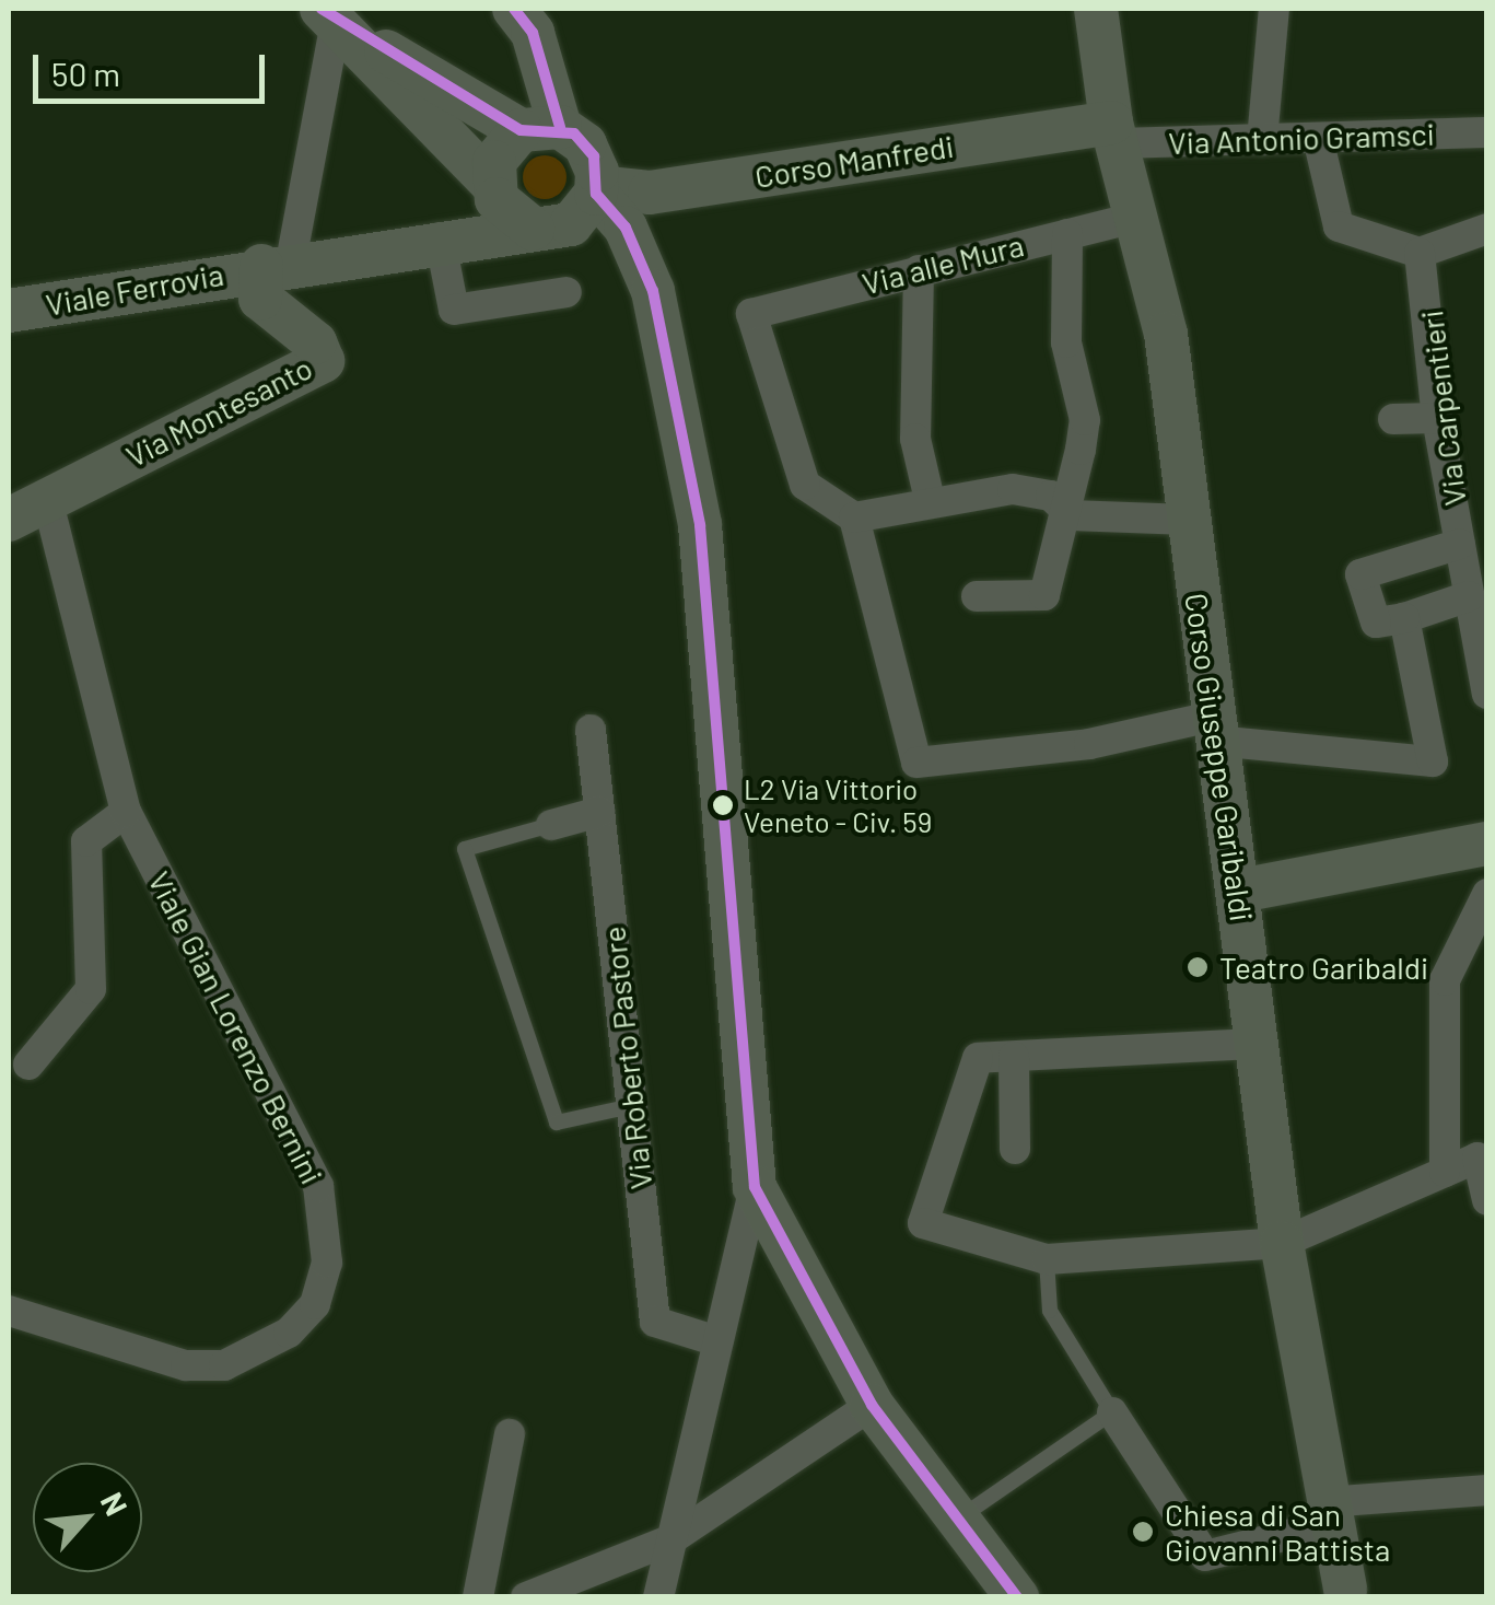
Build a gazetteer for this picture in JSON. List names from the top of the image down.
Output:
{
  "streets": {
    "main road": [
      "Corso Manfredi",
      "Viale Ferrovia",
      "Via Montesanto",
      "Corso Giuseppe Garibaldi"
    ],
    "street": [
      "Via Antonio Gramsci",
      "Via alle Mura",
      "Via Carpentieri",
      "Viale Gian Lorenzo Bernini",
      "Via Roberto Pastore"
    ]
  },
  "crossings": [
    ["Via Antonio Gramsci", "Corso Manfredi"],
    ["Via Antonio Gramsci", "Corso Giuseppe Garibaldi"],
    ["Corso Manfredi", "Viale Ferrovia"],
    ["Corso Manfredi", "Corso Giuseppe Garibaldi"],
    ["Via alle Mura", "Corso Giuseppe Garibaldi"],
    ["Viale Ferrovia", "Via Montesanto"],
    ["Via Montesanto", "Viale Gian Lorenzo Bernini"]
  ],
  "places": ["L2 Via Vittorio Veneto - Civ. 59", "Teatro Garibaldi", "Chiesa di San Giovanni Battista"],
  "scale_bar": "50 m",
  "north": "top right"
}
